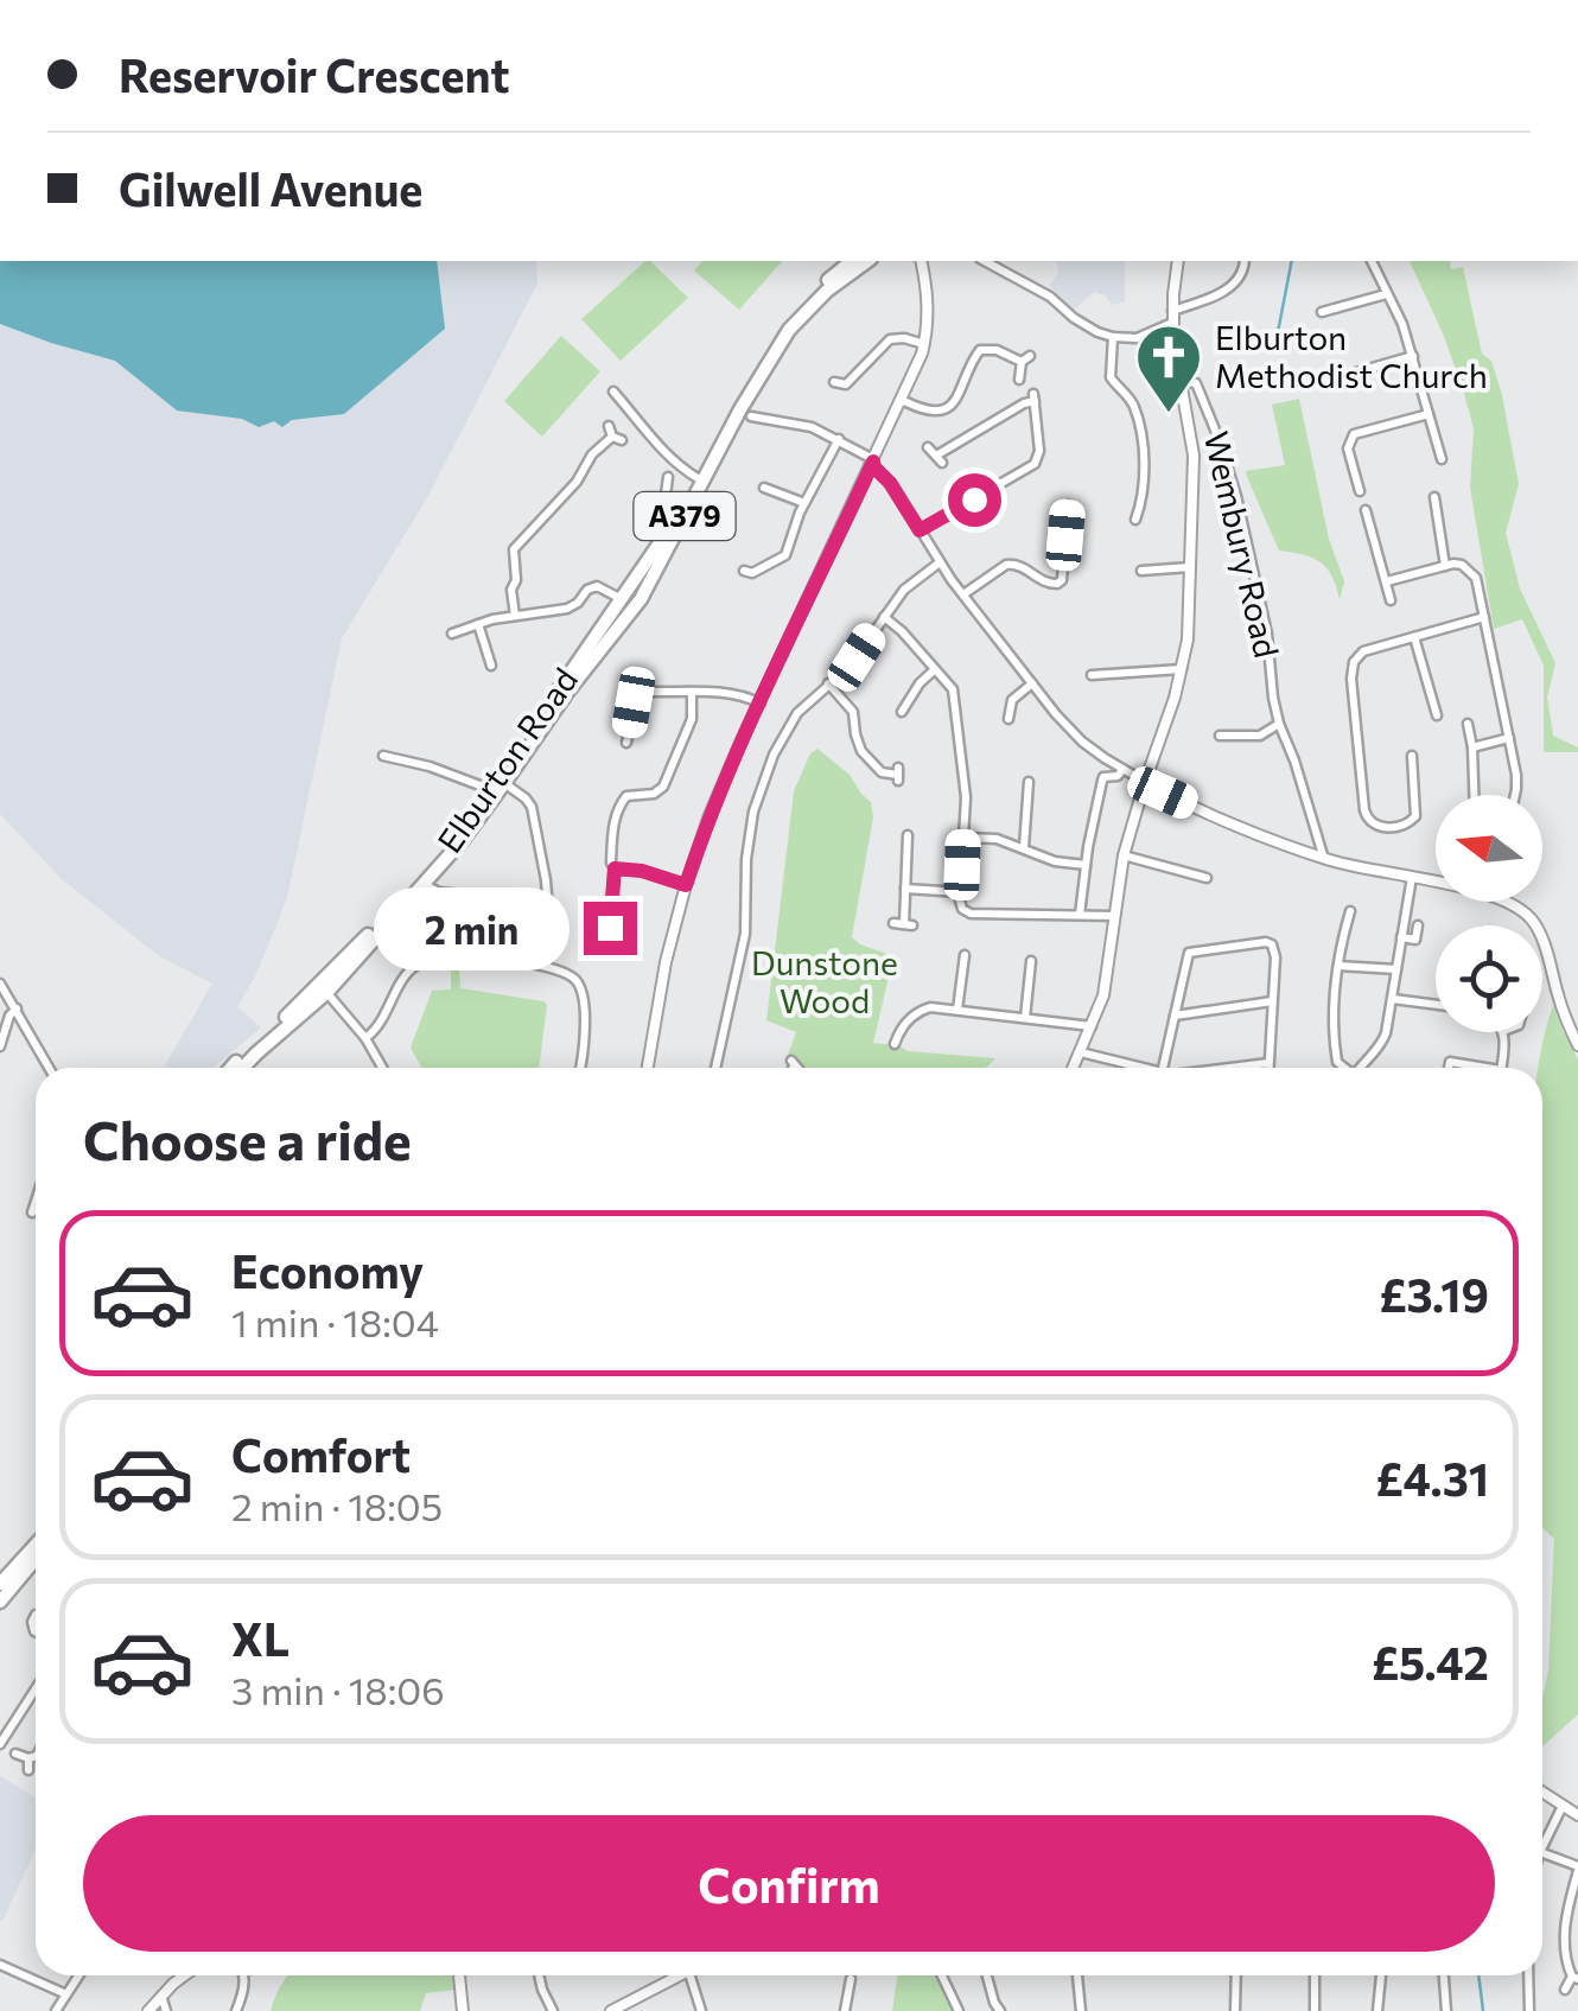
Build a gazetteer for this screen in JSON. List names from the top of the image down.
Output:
{
  "streets": {
    "main road": ["A379", "Elburton Road"],
    "street": ["Wembury Road"]
  },
  "crossings": [
    ["A379", "Elburton Road"]
  ],
  "parks": ["Dunstone Wood"],
  "places": {
    "church": ["Elburton Methodist Church"]
  },
  "north": "left",
  "page": {
    "banner": ["Reservoir Crescent", "Gilwell Avenue"],
    "bubble": "2 min",
    "heading": "Choose a ride",
    "list": [
      {
        "name": "Economy",
        "note": "1 min · 18:04",
        "value": "£3.19"
      },
      {
        "name": "Comfort",
        "note": "2 min · 18:05",
        "value": "£4.31"
      },
      {
        "name": "XL",
        "note": "3 min · 18:06",
        "value": "£5.42"
      }
    ],
    "buttons": "Confirm"
  }
}
